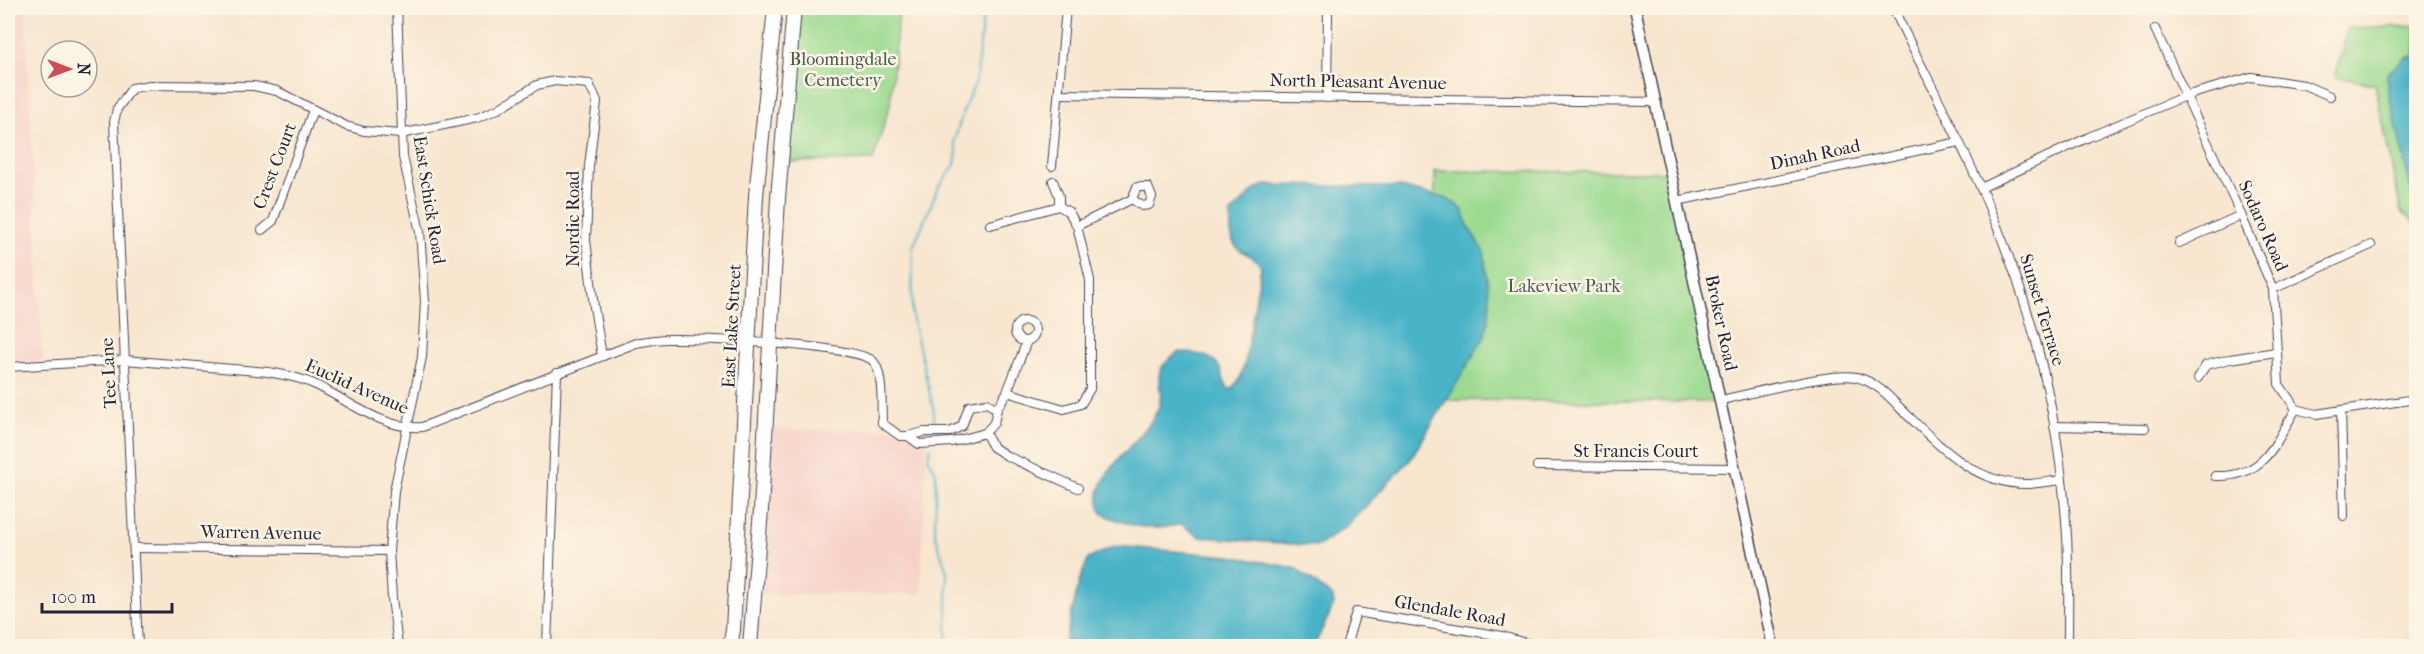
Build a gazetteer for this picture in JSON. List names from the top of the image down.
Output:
{
  "streets": {
    "main road": ["East Lake Street"],
    "street": [
      "North Pleasant Avenue",
      "Dinah Road",
      "Crest Court",
      "East Schick Road",
      "Nordic Road",
      "Sodaro Road",
      "Sunset Terrace",
      "Broker Road",
      "Tee Lane",
      "Euclid Avenue",
      "St Francis Court",
      "Warren Avenue",
      "Glendale Road"
    ]
  },
  "crossings": [
    ["North Pleasant Avenue", "Broker Road"],
    ["Dinah Road", "Sunset Terrace"],
    ["Dinah Road", "Broker Road"],
    ["Crest Court", "Tee Lane"],
    ["East Schick Road", "Nordic Road"],
    ["East Schick Road", "Euclid Avenue"],
    ["East Schick Road", "Warren Avenue"],
    ["Nordic Road", "Euclid Avenue"],
    ["Broker Road", "St Francis Court"],
    ["East Lake Street", "Euclid Avenue"],
    ["Tee Lane", "Euclid Avenue"],
    ["Tee Lane", "Warren Avenue"]
  ],
  "parks": ["Bloomingdale Cemetery", "Lakeview Park"],
  "scale_bar": "100 m",
  "north": "right"
}
